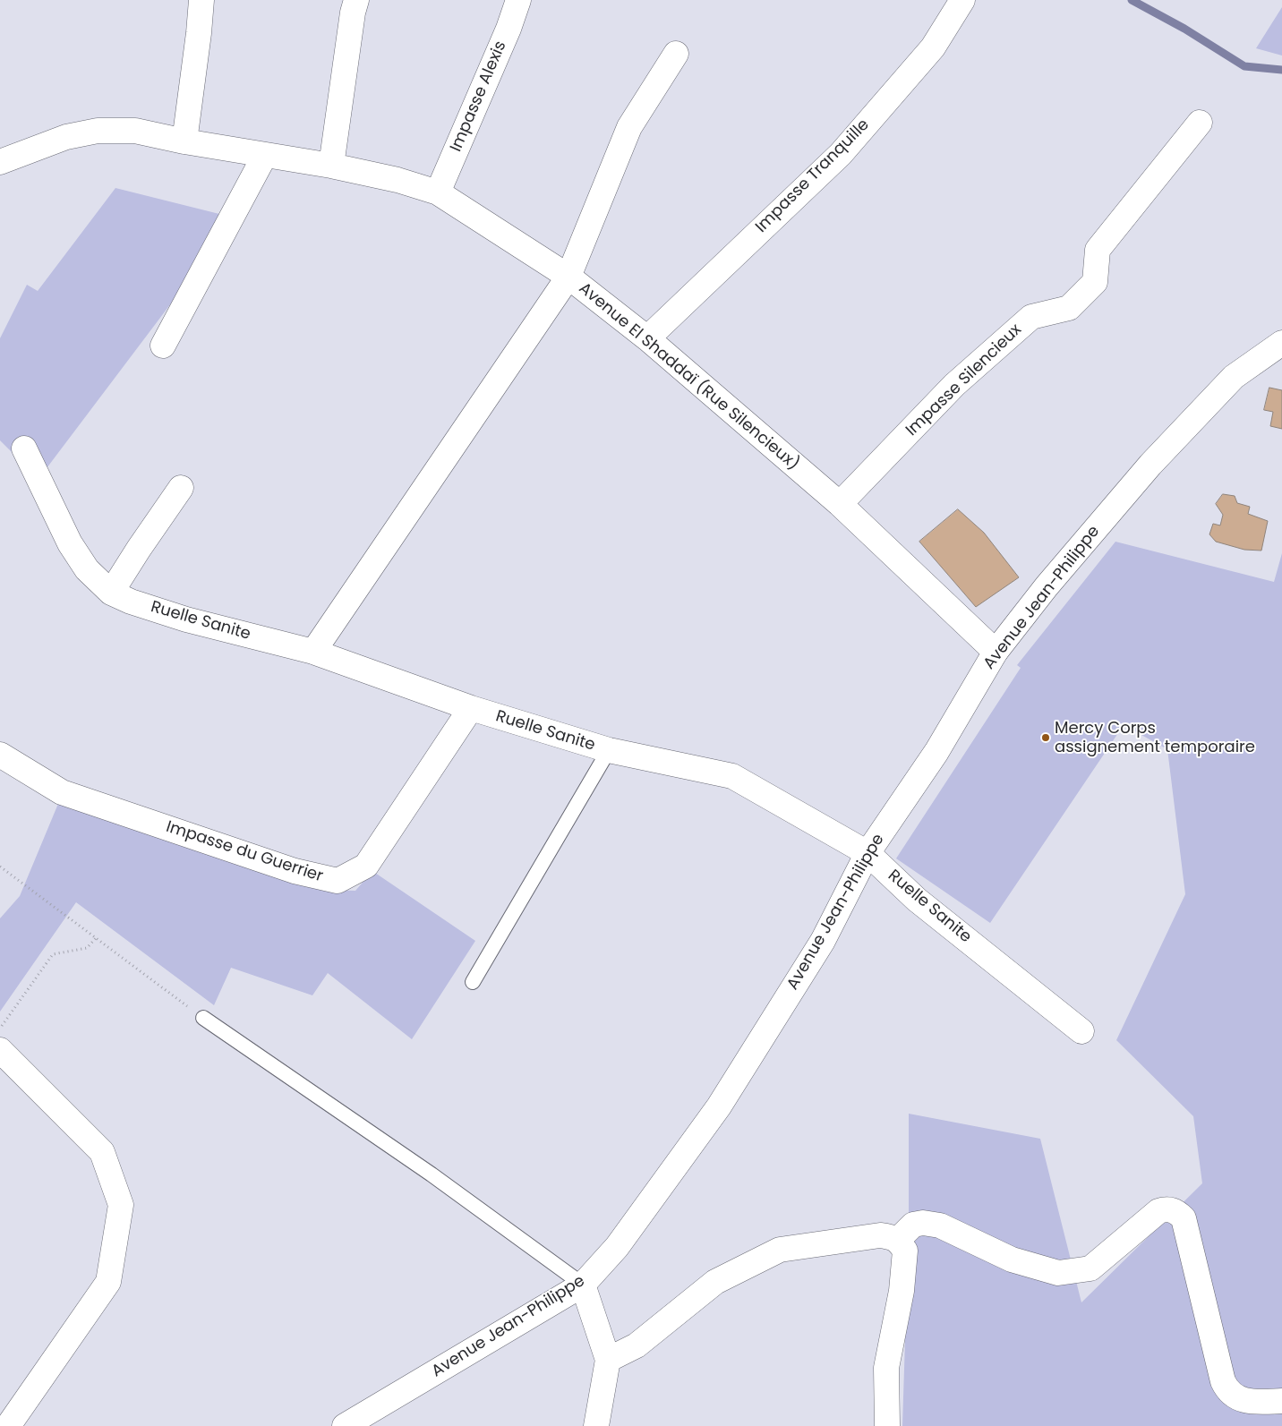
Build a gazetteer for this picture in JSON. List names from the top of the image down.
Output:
{
  "streets": {
    "street": [
      "Impasse Alexis",
      "Impasse Tranquille",
      "Avenue El Shaddaï (Rue Silencieux)",
      "Impasse Silencieux",
      "Avenue Jean-Philippe",
      "Ruelle Sanite",
      "Impasse du Guerrier"
    ]
  },
  "crossings": [
    ["Impasse Alexis", "Avenue El Shaddaï (Rue Silencieux)"],
    ["Impasse Tranquille", "Avenue El Shaddaï (Rue Silencieux)"],
    ["Avenue El Shaddaï (Rue Silencieux)", "Impasse Silencieux"],
    ["Avenue El Shaddaï (Rue Silencieux)", "Avenue Jean-Philippe"],
    ["Avenue Jean-Philippe", "Ruelle Sanite"],
    ["Ruelle Sanite", "Impasse du Guerrier"]
  ],
  "places": ["Mercy Corps assignement temporaire"]
}
